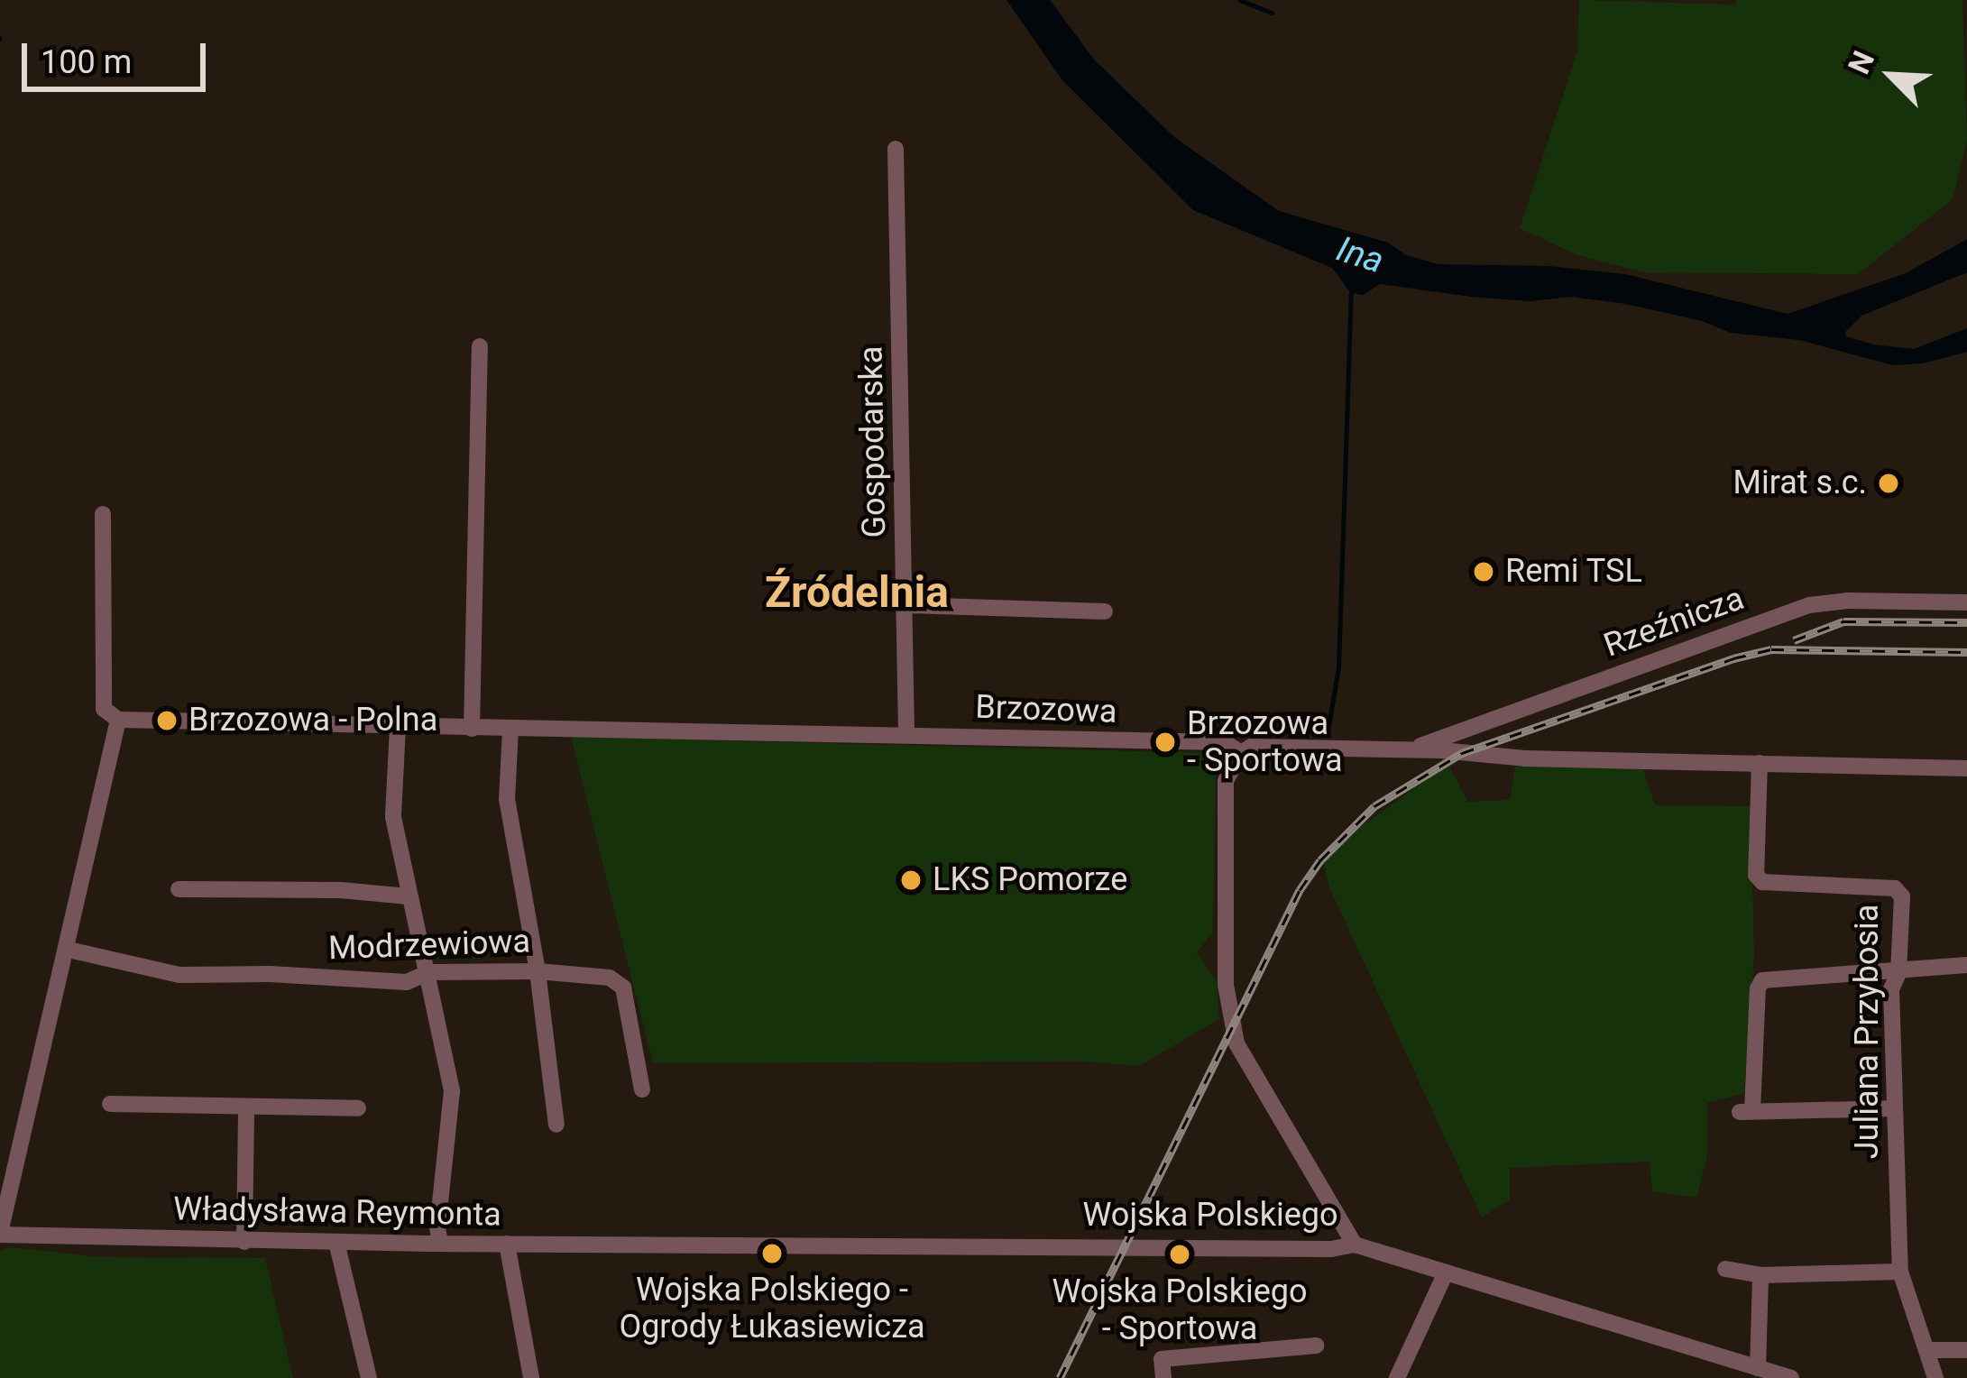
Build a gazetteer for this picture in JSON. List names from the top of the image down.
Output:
{
  "streets": {
    "street": [
      "Gospodarska",
      "Rzeźnicza",
      "Brzozowa",
      "Modrzewiowa",
      "Juliana Przybosia",
      "Władysława Reymonta",
      "Wojska Polskiego"
    ]
  },
  "crossings": [
    ["Gospodarska", "Brzozowa"],
    ["Rzeźnicza", "Brzozowa"],
    ["Brzozowa", "Juliana Przybosia"],
    ["Władysława Reymonta", "Wojska Polskiego"]
  ],
  "districts": ["Źródelnia"],
  "water": ["Ina"],
  "places": [
    "Mirat s.c.",
    "Remi TSL",
    "Brzozowa - Polna",
    "Brzozowa - Sportowa",
    "LKS Pomorze",
    "Wojska Polskiego - Ogrody Łukasiewicza",
    "Wojska Polskiego - Sportowa"
  ],
  "scale_bar": "100 m",
  "north": "top left"
}
